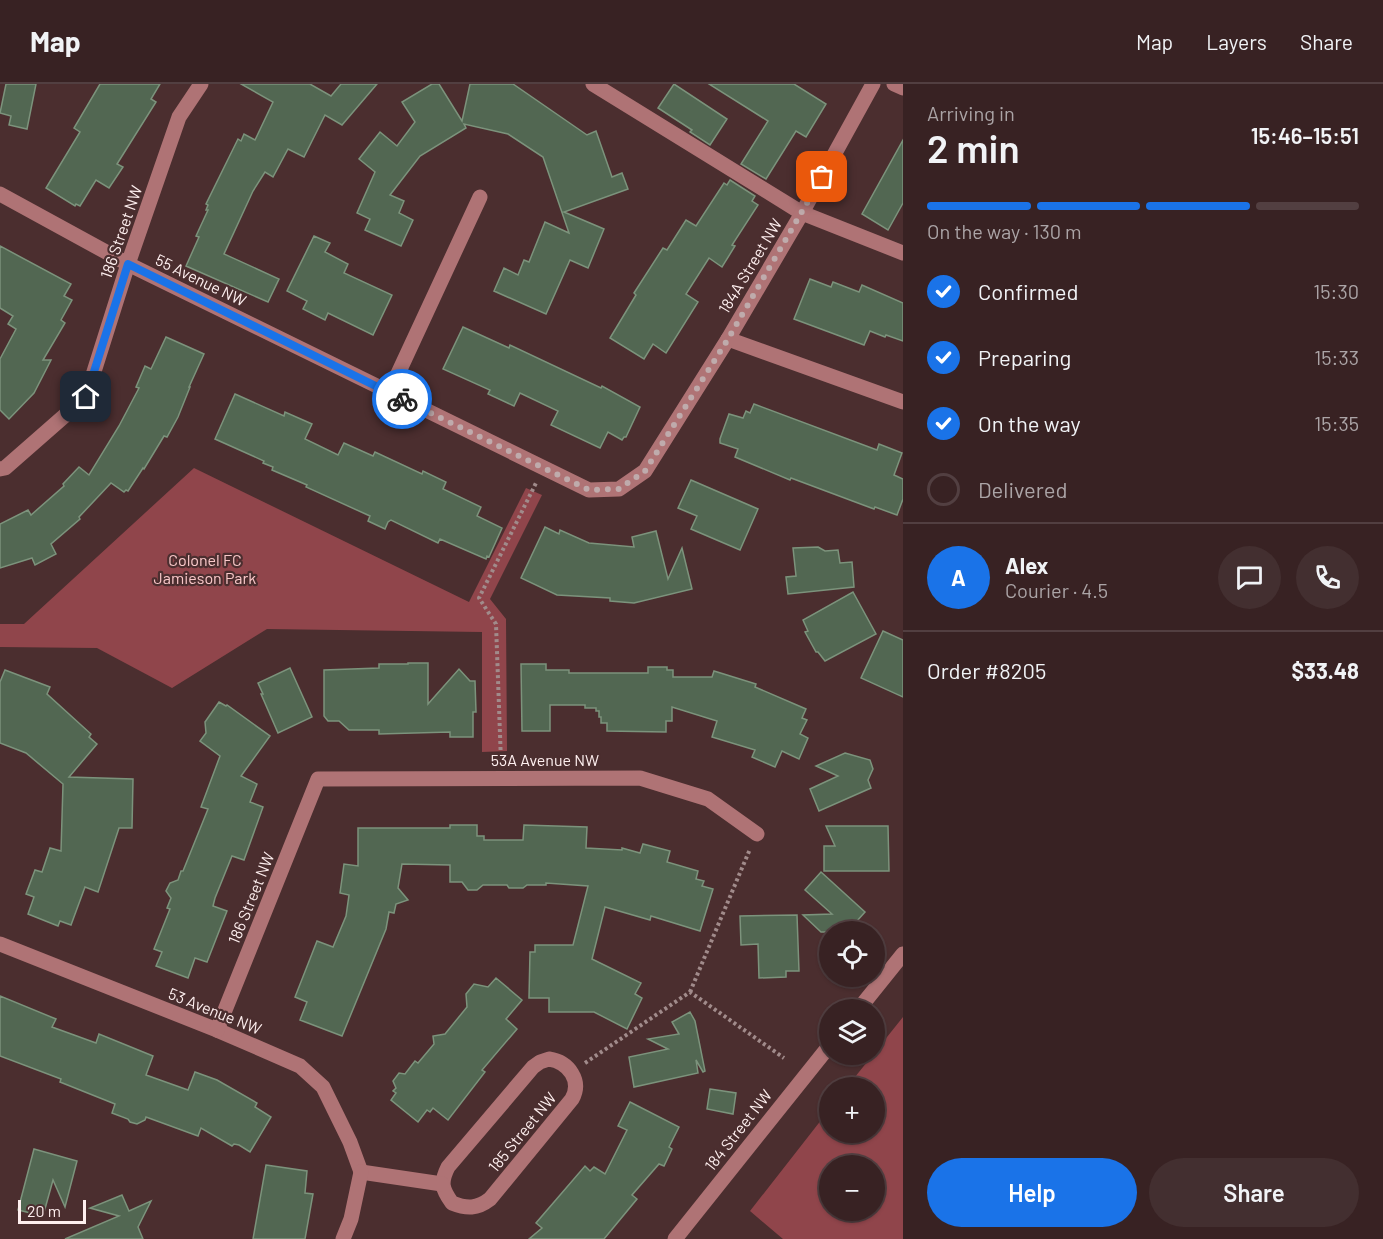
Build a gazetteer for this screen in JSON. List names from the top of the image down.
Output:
{
  "streets": {
    "street": [
      "186 Street NW",
      "184A Street NW",
      "55 Avenue NW",
      "53A Avenue NW",
      "53 Avenue NW",
      "184 Street NW",
      "185 Street NW"
    ]
  },
  "crossings": [
    ["186 Street NW", "55 Avenue NW"],
    ["186 Street NW", "53A Avenue NW"],
    ["186 Street NW", "53 Avenue NW"],
    ["184A Street NW", "55 Avenue NW"]
  ],
  "parks": ["Colonel FC Jamieson Park"],
  "scale_bar": "20 m",
  "page": {
    "header": "Map",
    "nav": ["Map", "Layers", "Share"],
    "heading": ["2 min", "Arriving in", "15:46–15:51"],
    "panel": [
      "Alex",
      "Courier · 4.5",
      "Order #8205",
      "$33.48"
    ],
    "bar": "On the way · 130 m",
    "list": [
      ["Confirmed", "15:30"],
      ["Preparing", "15:33"],
      ["On the way", "15:35"],
      "Delivered"
    ],
    "round": "A",
    "map_buttons": ["+", "−"],
    "buttons": ["Help", "Share"],
    "scale": "20 m"
  }
}
